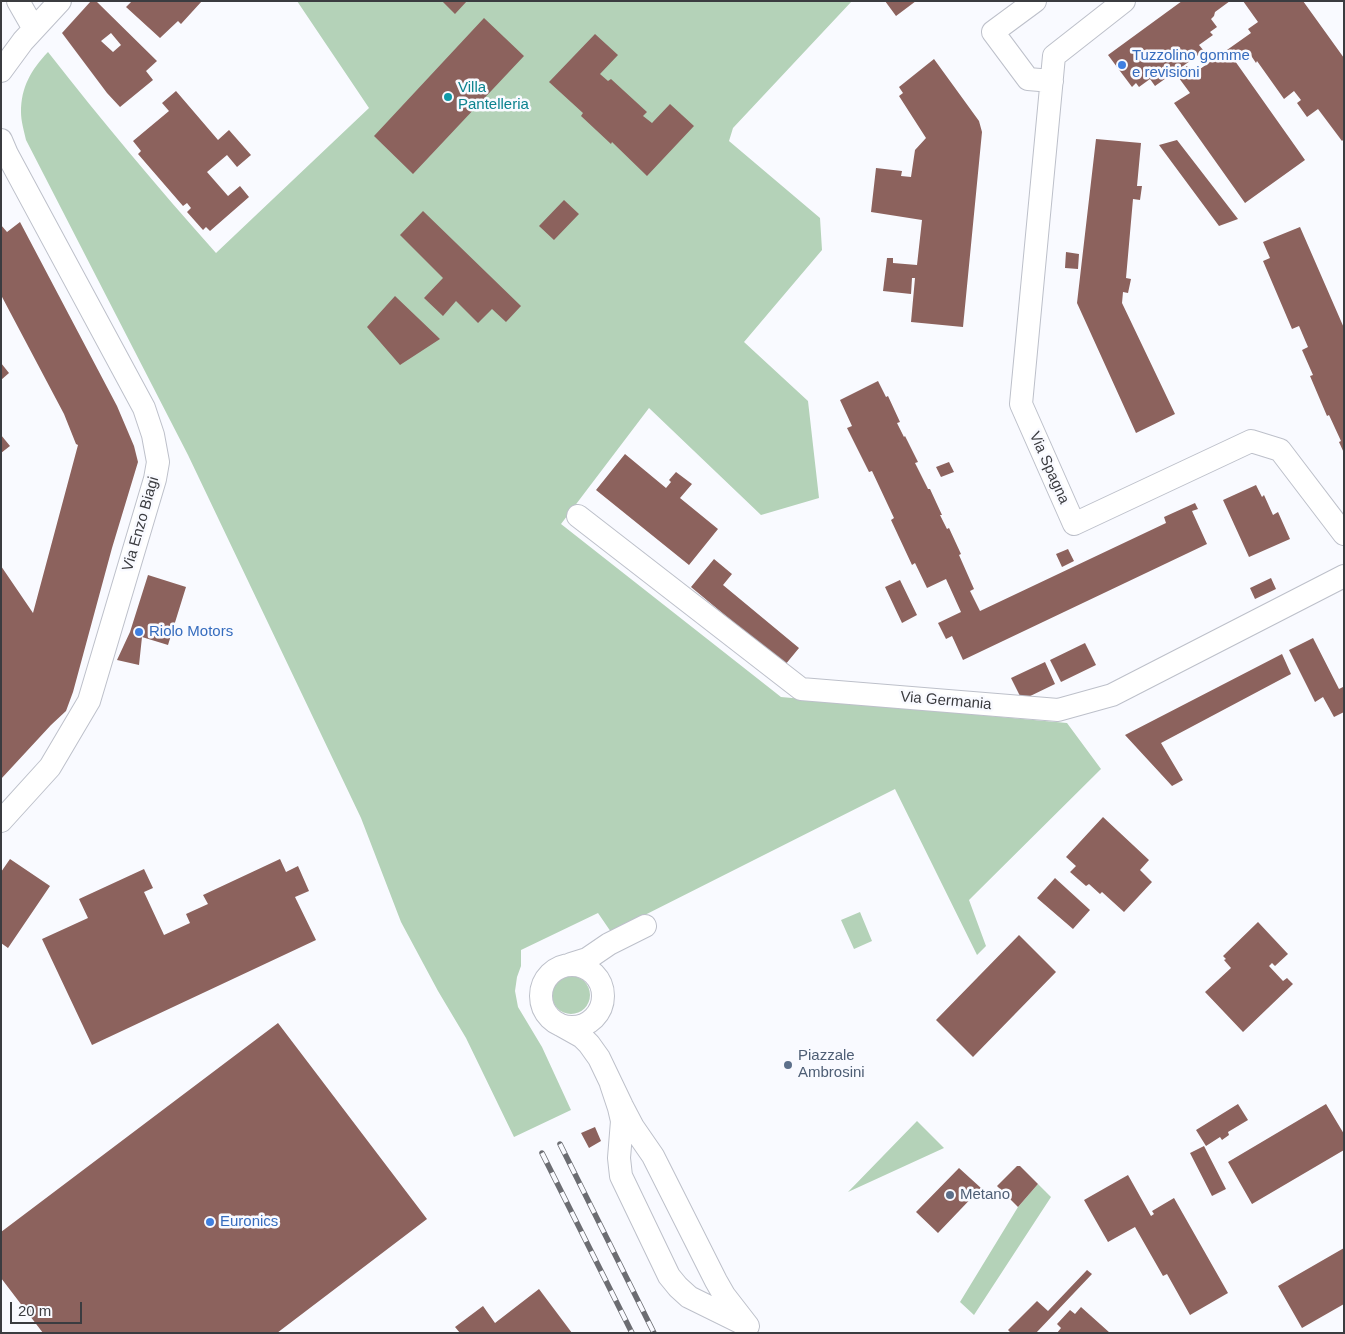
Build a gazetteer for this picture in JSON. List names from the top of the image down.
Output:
{
  "streets": {
    "street": ["Via Spagna", "Via Enzo Biagi", "Via Germania"]
  },
  "places": [
    "Tuzzolino gomme e revisioni",
    "Villa Pantelleria",
    "Riolo Motors",
    "Piazzale Ambrosini",
    "Metano",
    "Euronics"
  ],
  "scale_bar": "20 m"
}
